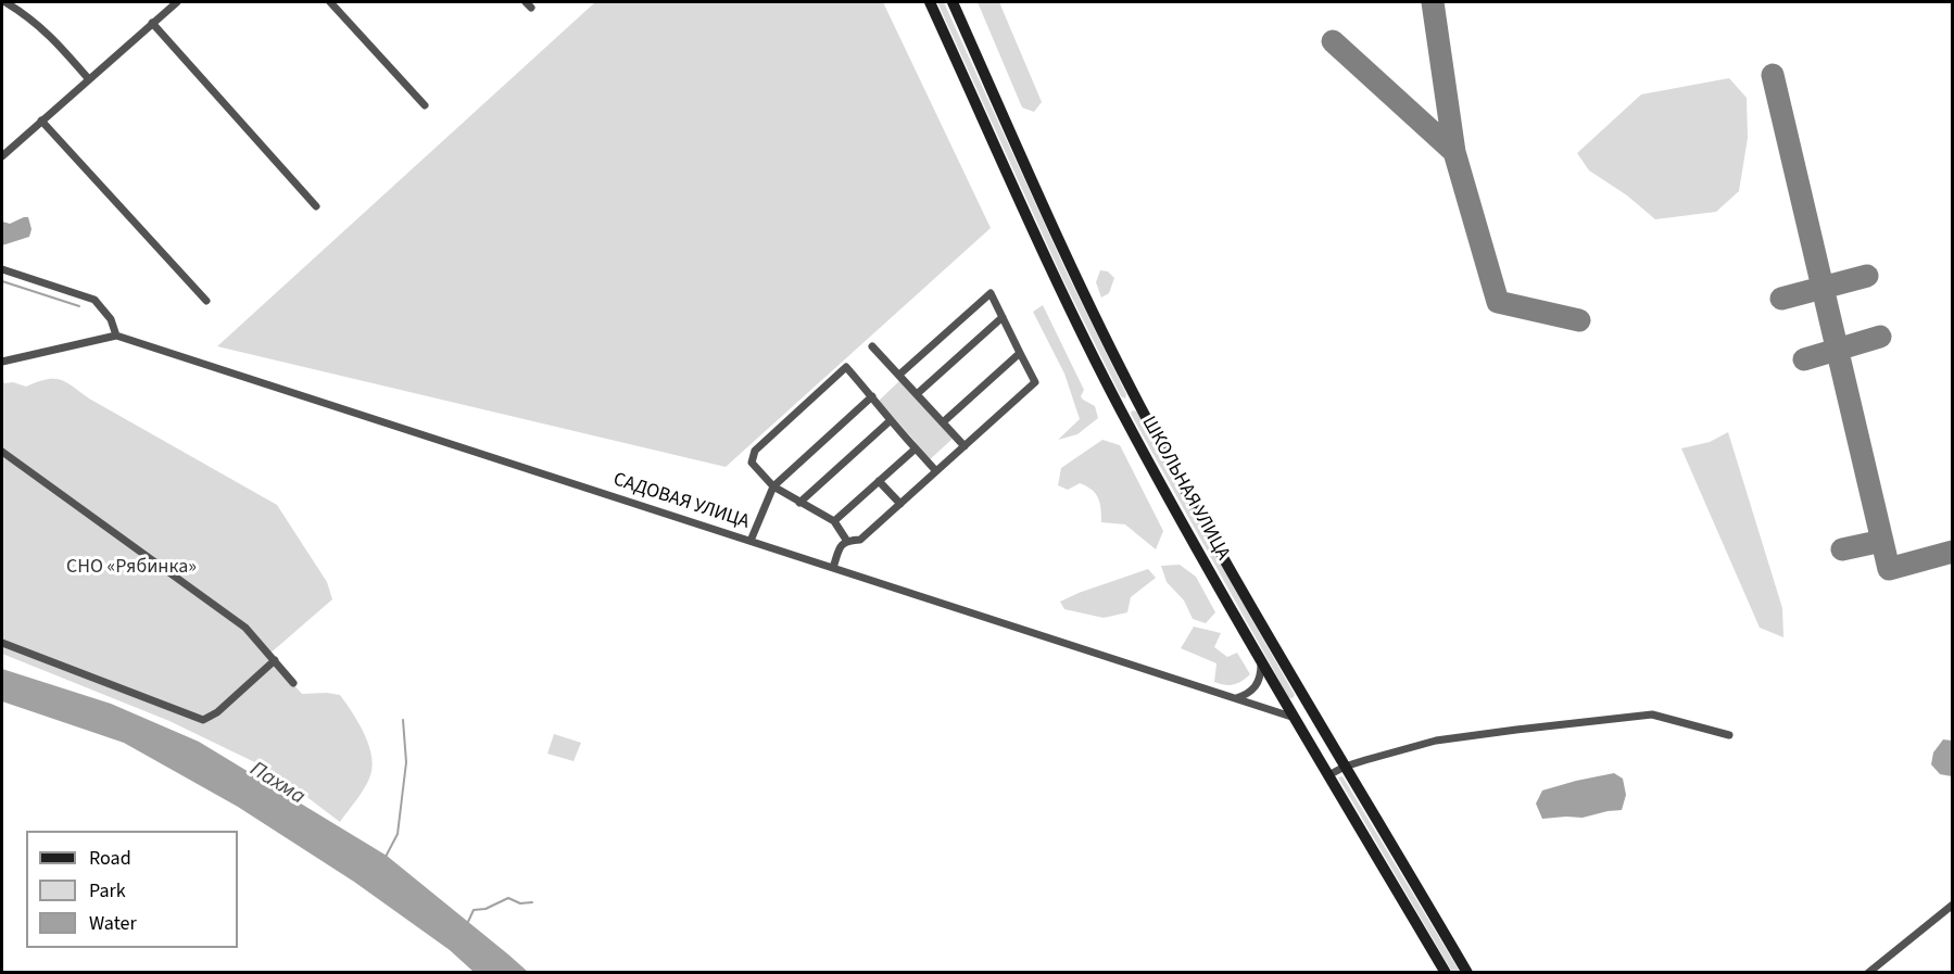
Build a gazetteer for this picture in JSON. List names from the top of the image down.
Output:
{
  "streets": {
    "main road": ["ШКОЛЬНАЯ УЛИЦА"],
    "street": ["САДОВАЯ УЛИЦА"]
  },
  "crossings": [
    ["ШКОЛЬНАЯ УЛИЦА", "САДОВАЯ УЛИЦА"]
  ],
  "water": ["Пахма"],
  "parks": ["СНО «Рябинка»"],
  "legend": ["Road", "Park", "Water"]
}
